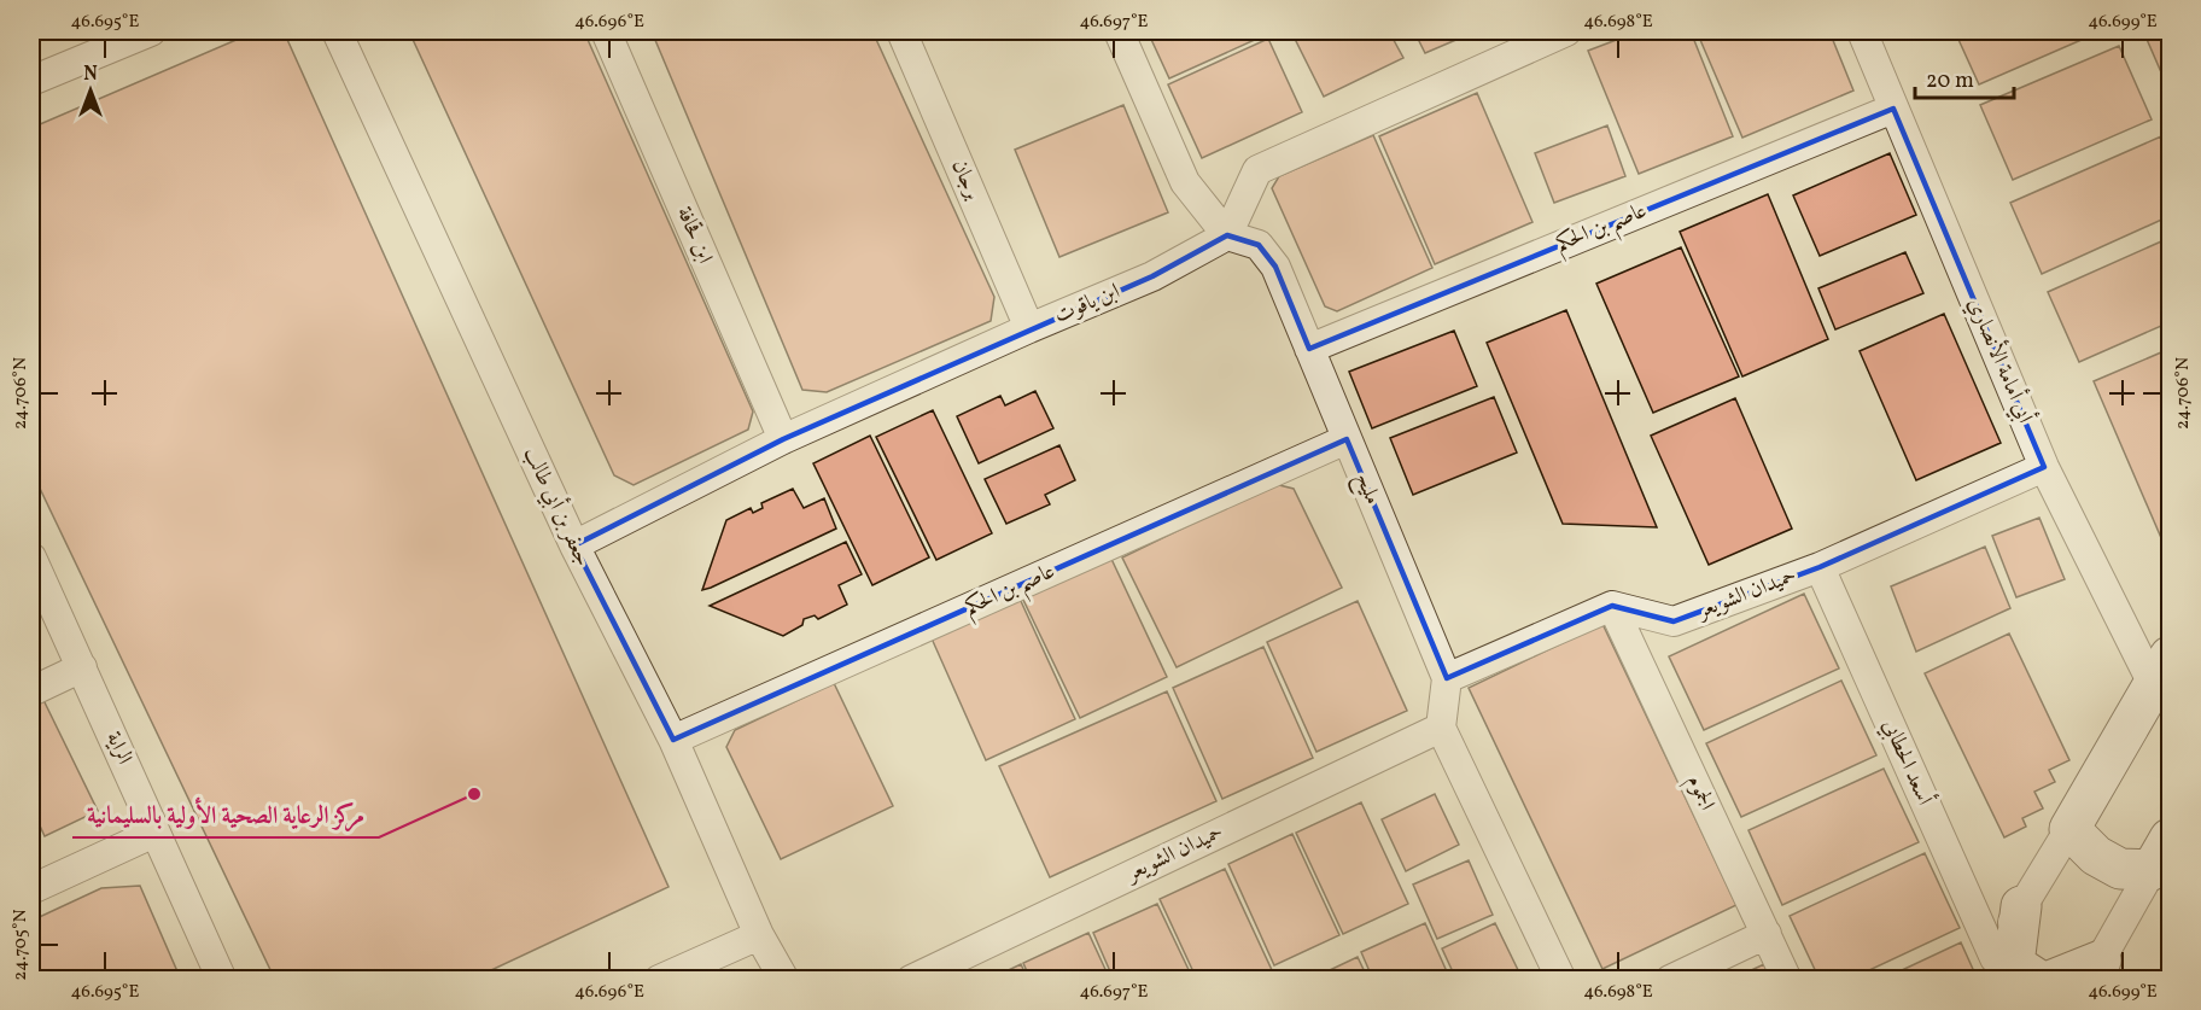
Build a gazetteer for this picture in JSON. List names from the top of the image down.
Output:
{
  "streets": {
    "street": [
      "برجان",
      "عاصم بن الحكم",
      "ابن قحافة",
      "ابن ياقوت",
      "أبي أمامة الأنصاري",
      "مليح",
      "جعفر بن أبي طالب",
      "حميدان الشويعر",
      "الراية",
      "أسعد الحطابي",
      "الجموم"
    ]
  },
  "crossings": [
    ["برجان", "ابن ياقوت"],
    ["عاصم بن الحكم", "أبي أمامة الأنصاري"],
    ["عاصم بن الحكم", "مليح"],
    ["عاصم بن الحكم", "جعفر بن أبي طالب"],
    ["ابن قحافة", "ابن ياقوت"],
    ["ابن ياقوت", "مليح"],
    ["ابن ياقوت", "جعفر بن أبي طالب"],
    ["أبي أمامة الأنصاري", "حميدان الشويعر"],
    ["مليح", "حميدان الشويعر"],
    ["حميدان الشويعر", "أسعد الحطابي"],
    ["حميدان الشويعر", "الجموم"]
  ],
  "places": ["مركز الرعاية الصحية الأولية بالسليمانية"],
  "scale_bar": "20 m",
  "north": "top",
  "coordinates": [
    "46.695°E",
    "46.696°E",
    "46.697°E",
    "46.698°E",
    "46.699°E",
    "24.706°N",
    "24.705°N"
  ]
}
